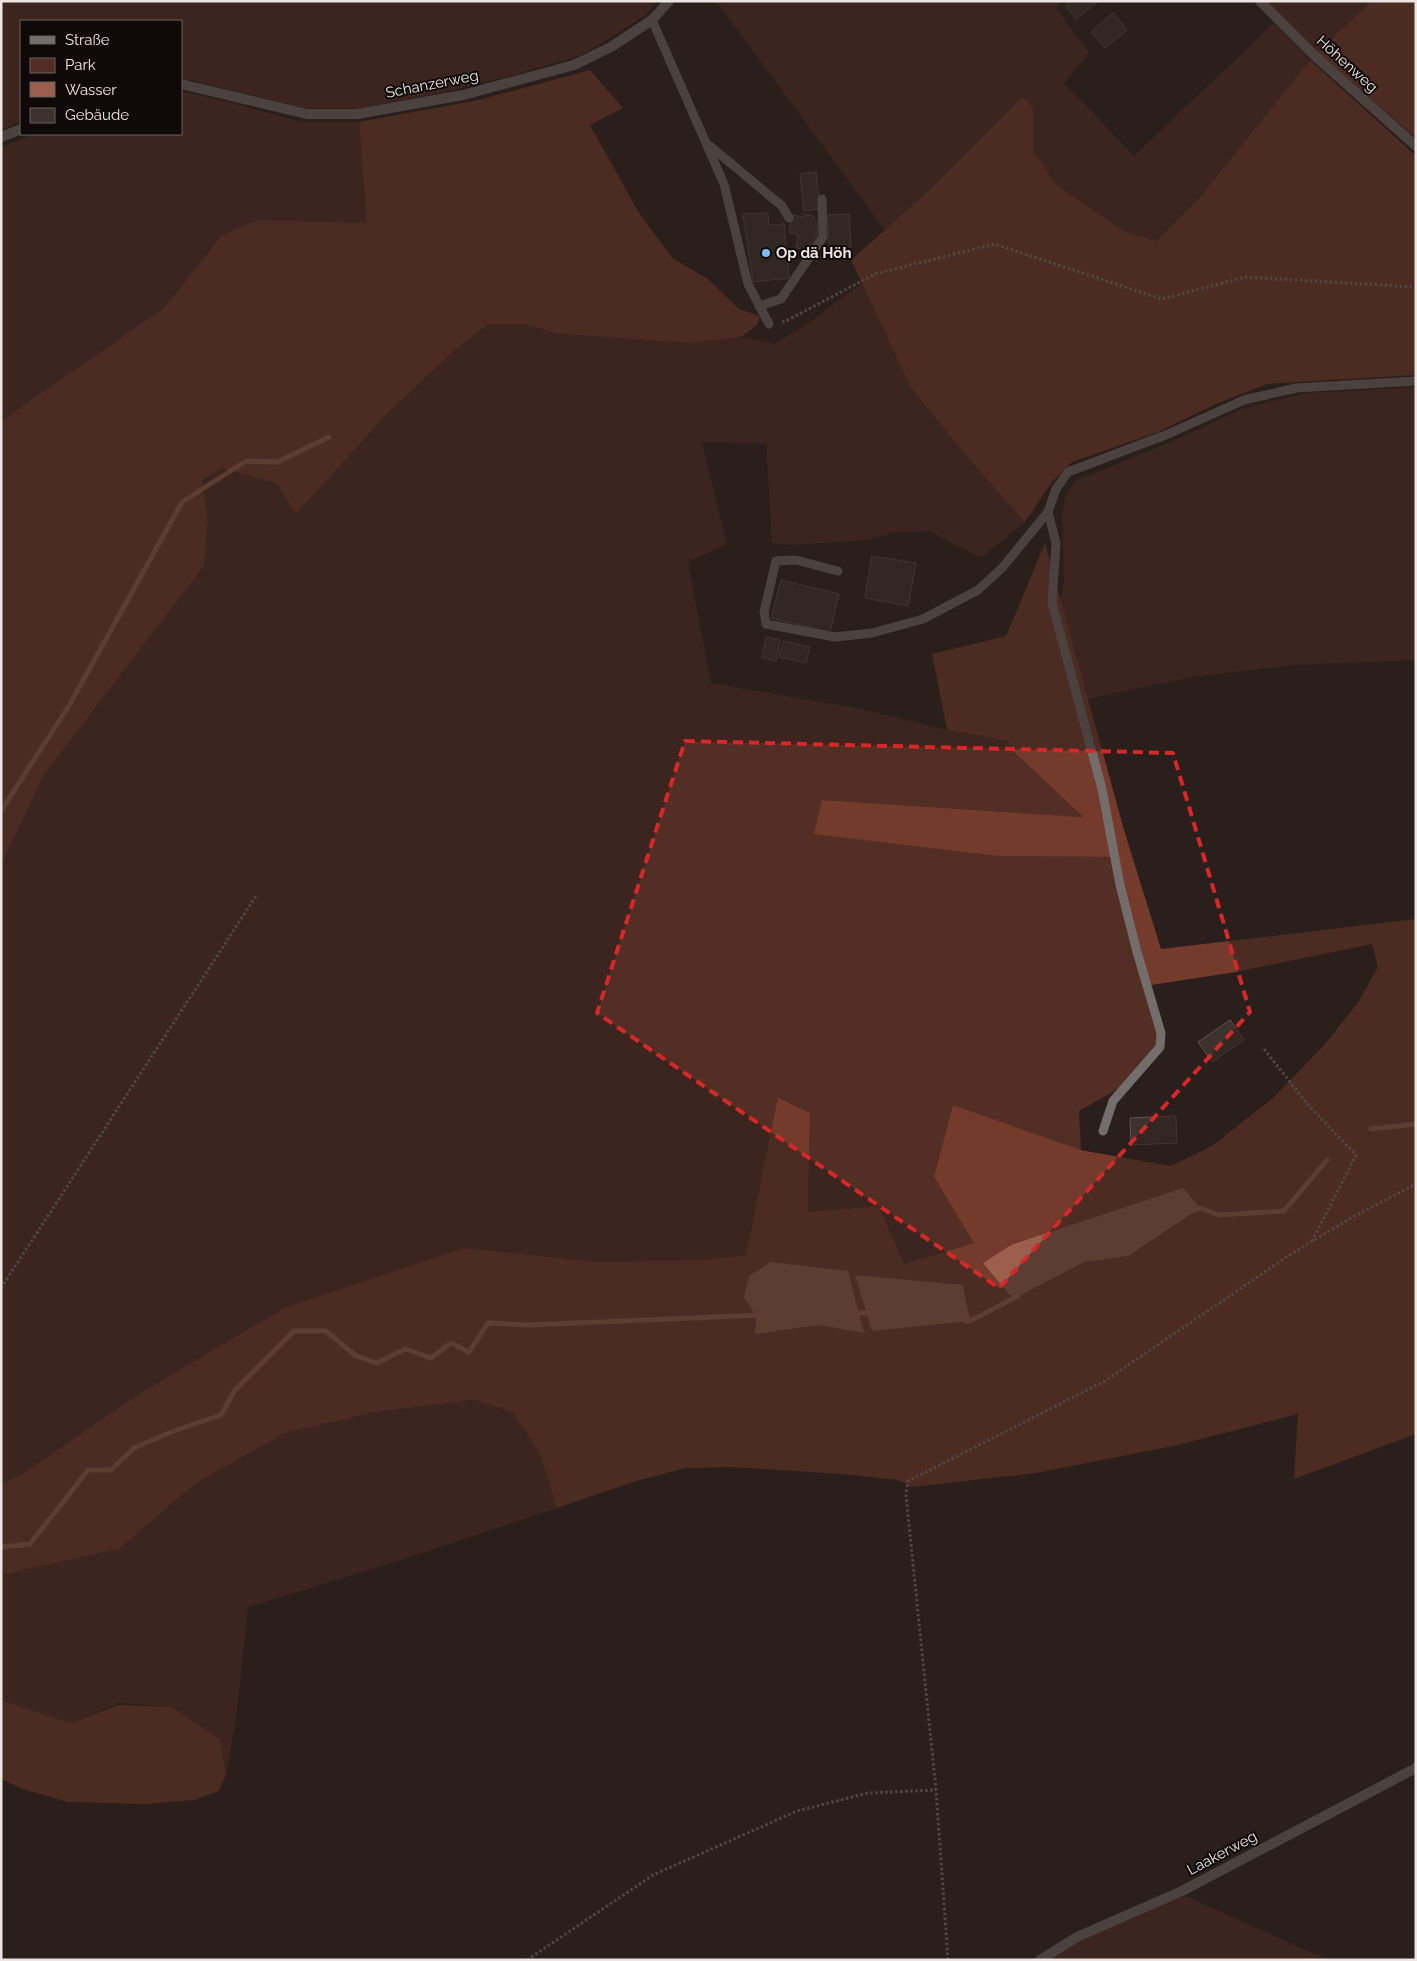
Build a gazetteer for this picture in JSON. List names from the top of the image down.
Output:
{
  "streets": {
    "street": ["Höhenweg", "Schanzerweg", "Laakerweg"]
  },
  "places": ["Op dä Höh"],
  "legend": [
    "Straße",
    "Park",
    "Wasser",
    "Gebäude"
  ]
}
